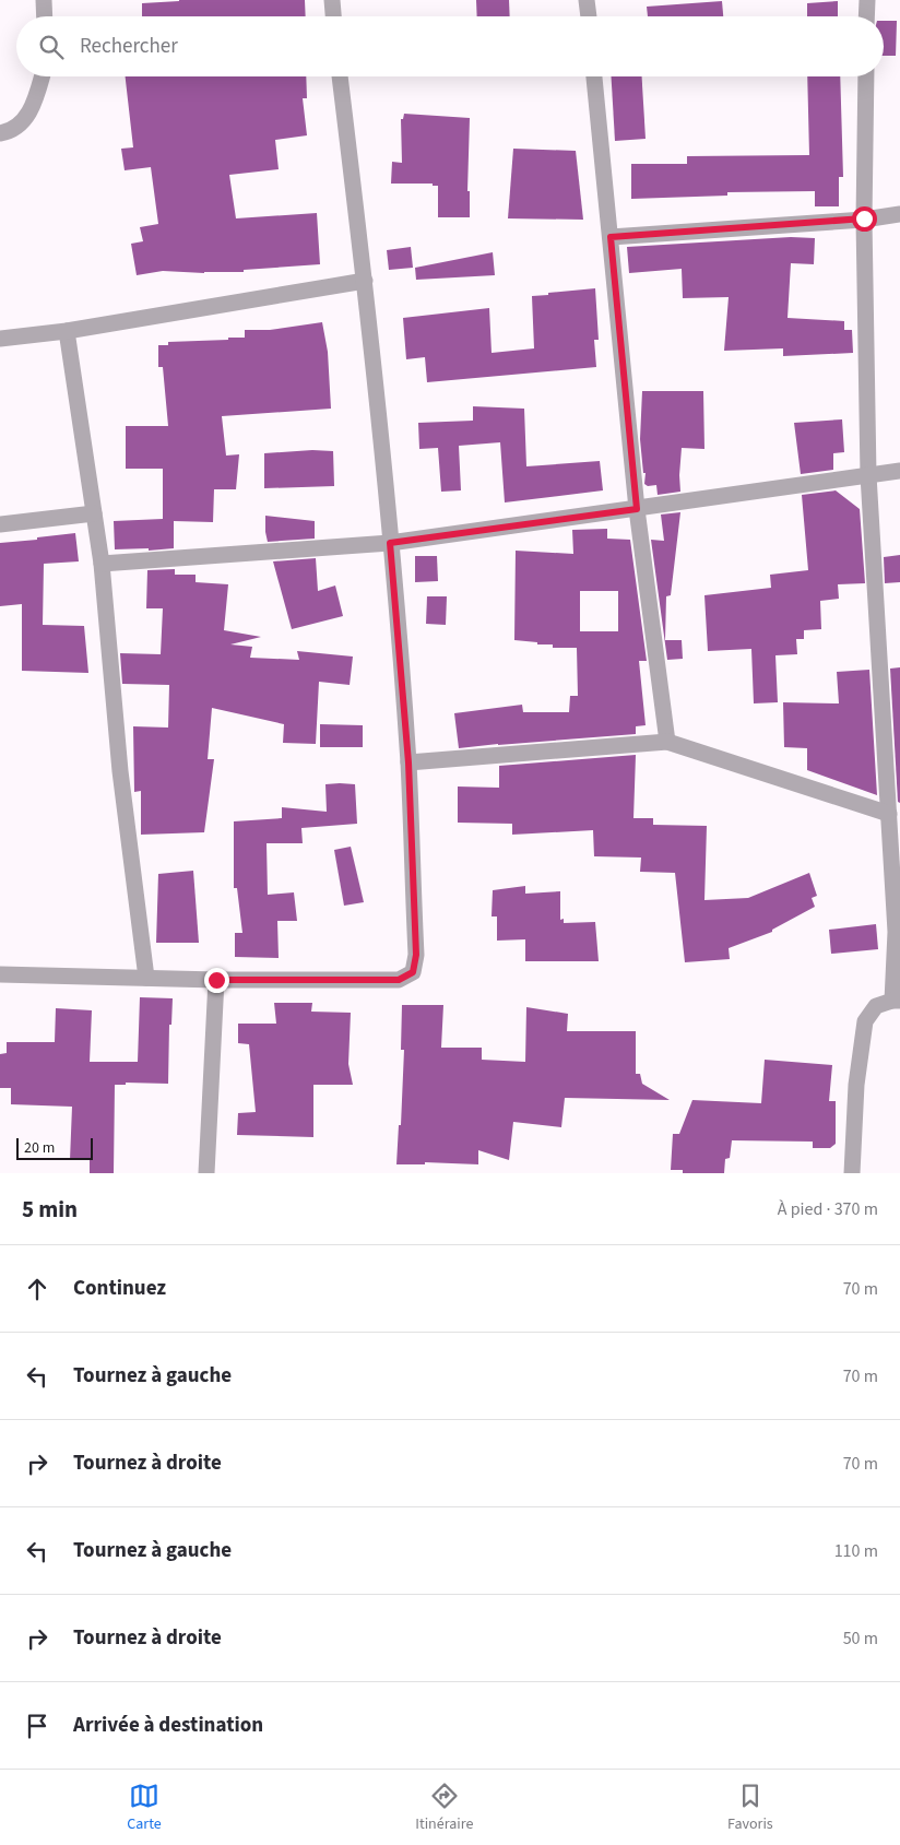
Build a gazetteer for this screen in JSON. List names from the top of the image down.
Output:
{
  "scale_bar": "20 m",
  "page": {
    "search": "Rechercher",
    "scale": "20 m",
    "heading": ["5 min", "À pied · 370 m"],
    "list": [
      ["Continuez", "70 m"],
      ["Tournez à gauche", "70 m"],
      ["Tournez à droite", "70 m"],
      ["Tournez à gauche", "110 m"],
      ["Tournez à droite", "50 m"],
      "Arrivée à destination"
    ],
    "nav": ["Carte", "Itinéraire", "Favoris"]
  }
}
